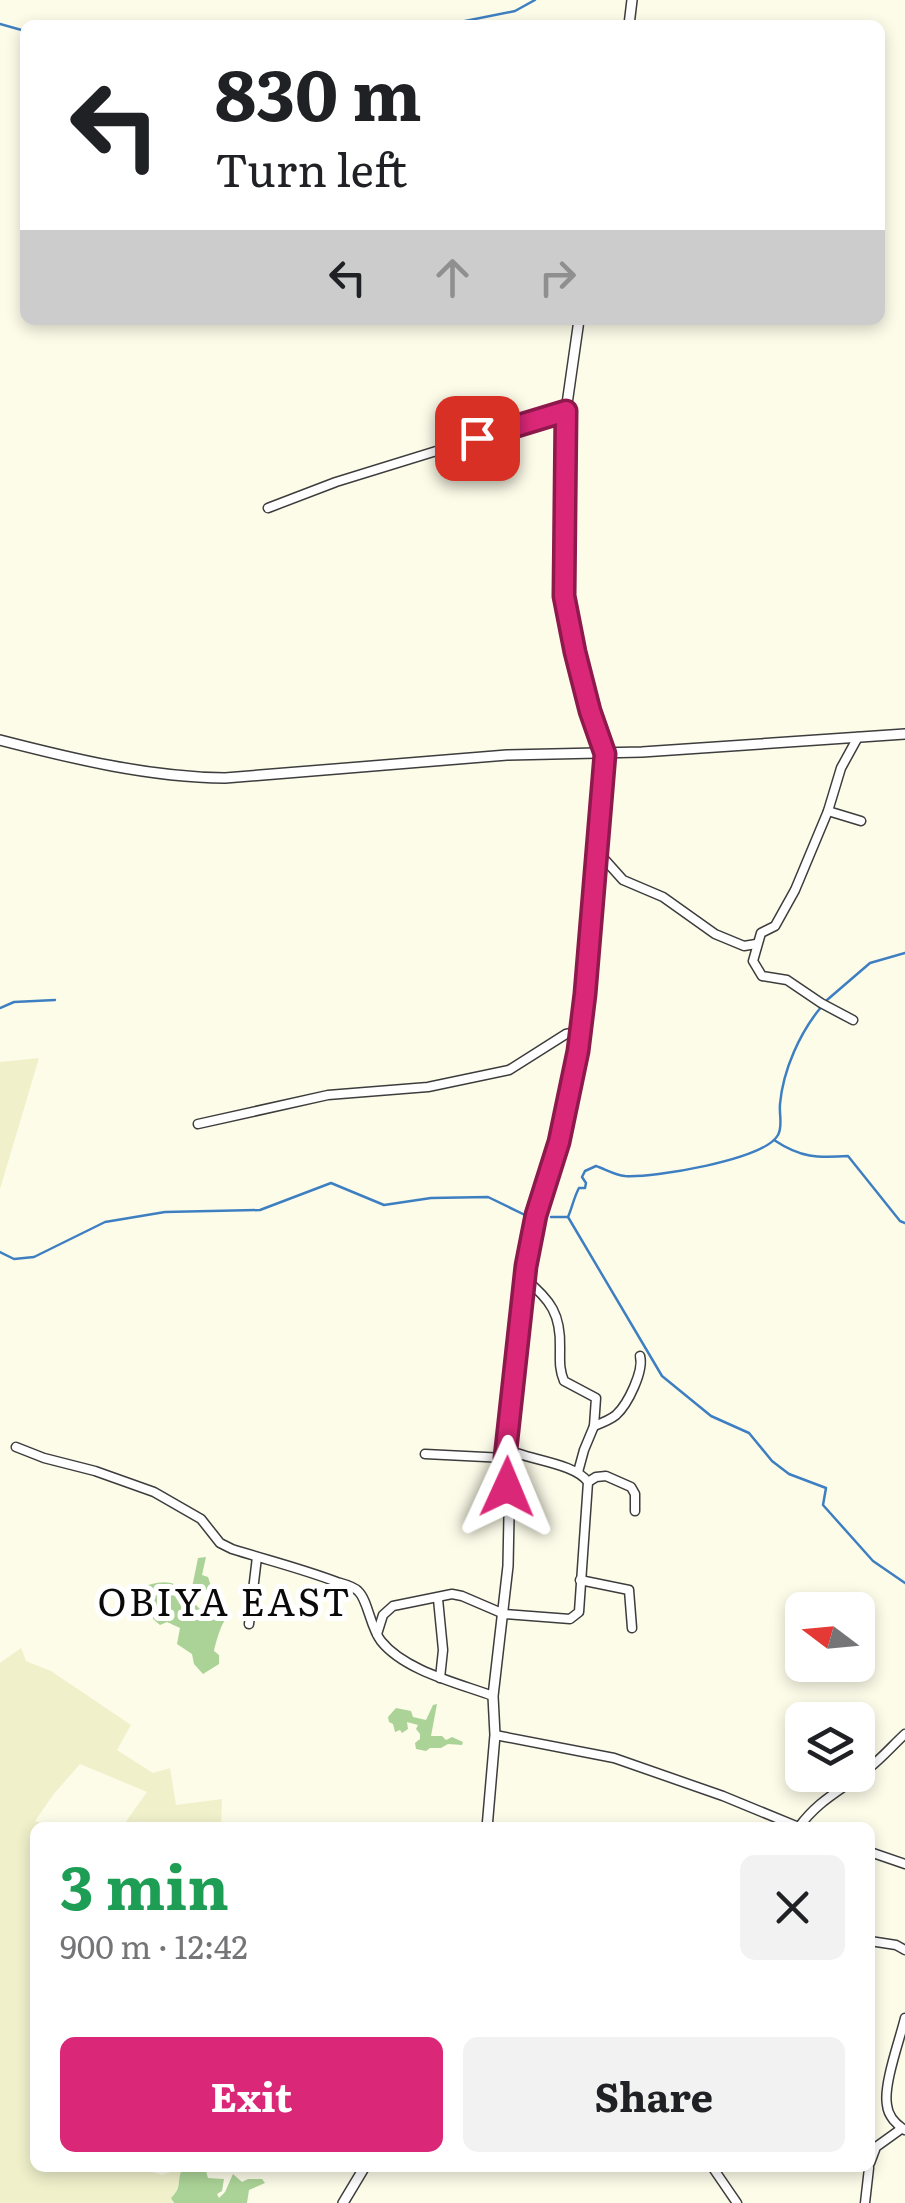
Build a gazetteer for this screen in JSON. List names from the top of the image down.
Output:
{
  "districts": ["OBIYA EAST"],
  "north": "left",
  "page": {
    "turn": ["830 m", "Turn left"],
    "heading": ["3 min", "900 m · 12:42"],
    "buttons": ["Exit", "Share"]
  }
}
